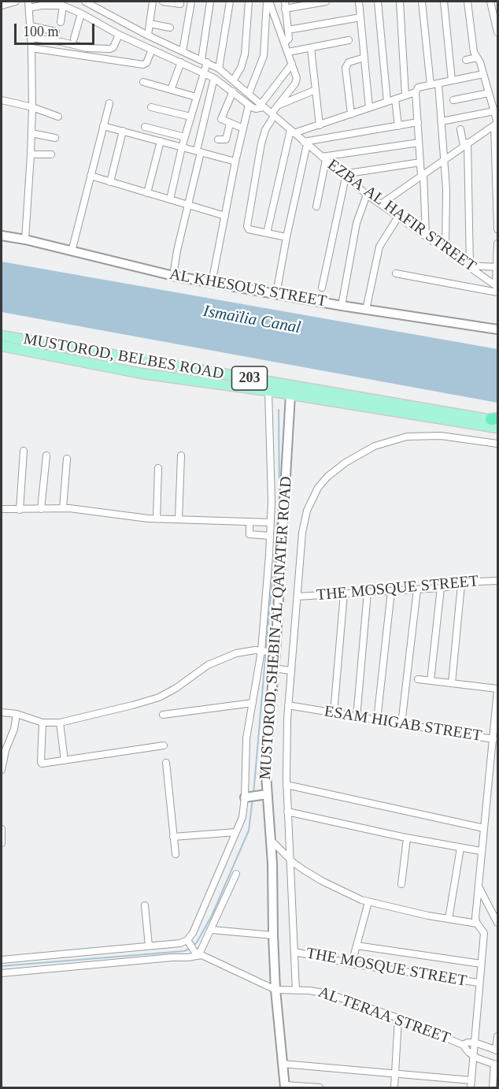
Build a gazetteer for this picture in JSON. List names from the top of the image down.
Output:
{
  "streets": {
    "main road": [
      "AL KHESOUS STREET",
      "MUSTOROD, BELBES ROAD",
      "203",
      "MUSTOROD, SHEBIN AL QANATER ROAD"
    ],
    "street": [
      "EZBA AL HAFIR STREET",
      "THE MOSQUE STREET",
      "ESAM HIGAB STREET",
      "AL TERAA STREET"
    ]
  },
  "crossings": [
    ["MUSTOROD, BELBES ROAD", "MUSTOROD, SHEBIN AL QANATER ROAD"],
    ["THE MOSQUE STREET", "ESAM HIGAB STREET"],
    ["MUSTOROD, SHEBIN AL QANATER ROAD", "AL TERAA STREET"],
    ["ESAM HIGAB STREET", "AL TERAA STREET"]
  ],
  "water": ["Ismaïlia Canal"],
  "scale_bar": "100 m"
}
